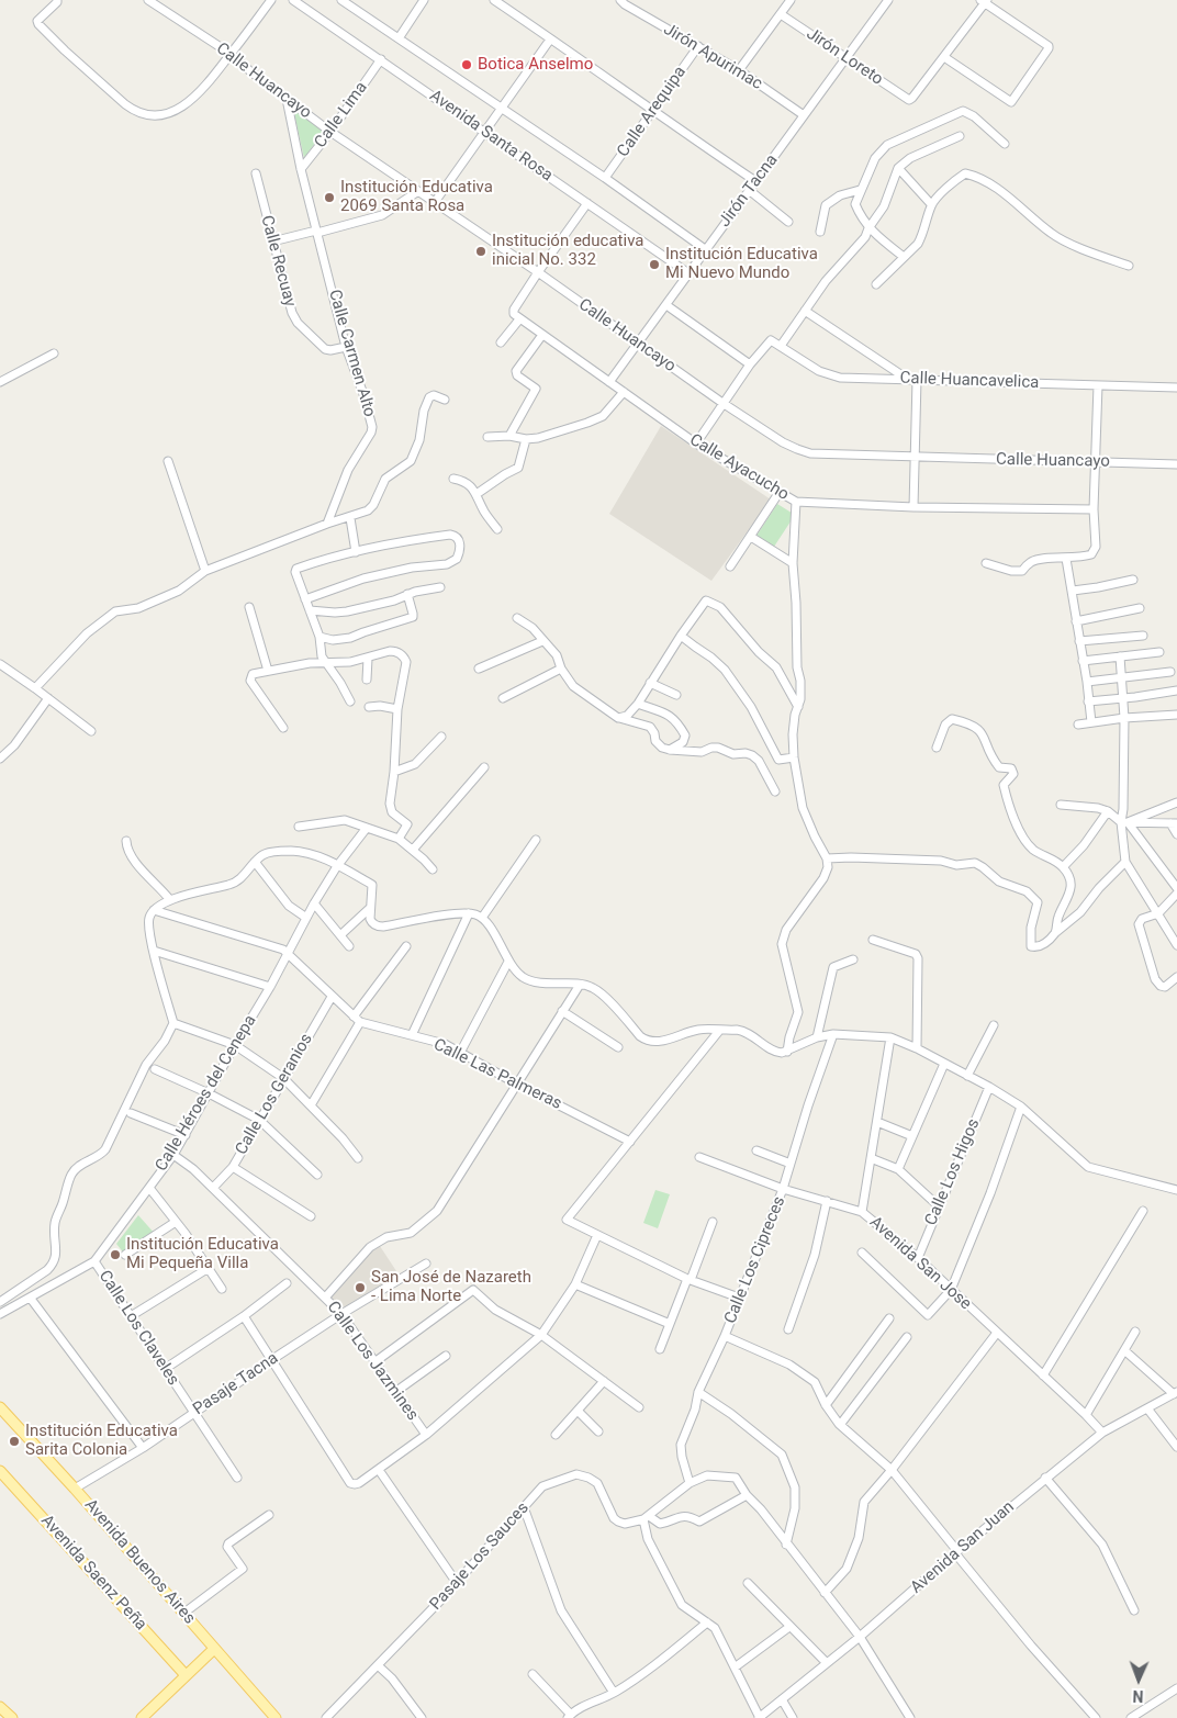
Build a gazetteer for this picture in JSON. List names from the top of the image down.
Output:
{
  "streets": {
    "main road": ["Avenida Buenos Aires", "Avenida Saenz Peña"],
    "street": [
      "Jirón Apurimac",
      "Jirón Loreto",
      "Calle Huancayo",
      "Calle Arequipa",
      "Calle Lima",
      "Avenida Santa Rosa",
      "Jirón Tacna",
      "Calle Recuay",
      "Calle Carmen Alto",
      "Calle Huancavelica",
      "Calle Ayacucho",
      "Calle Las Palmeras",
      "Calle Héroes del Cenepa",
      "Calle Los Geranios",
      "Calle Los Higos",
      "Calle Los Cipreces",
      "Avenida San Jose",
      "Calle Los Claveles",
      "Calle Los Jazmines",
      "Pasaje Tacna",
      "Avenida San Juan",
      "Pasaje Los Sauces"
    ]
  },
  "crossings": [
    ["Jirón Apurimac", "Calle Arequipa"],
    ["Jirón Apurimac", "Jirón Tacna"],
    ["Jirón Loreto", "Jirón Tacna"],
    ["Calle Huancayo", "Calle Lima"],
    ["Calle Huancayo", "Jirón Tacna"],
    ["Calle Huancayo", "Calle Carmen Alto"],
    ["Calle Arequipa", "Avenida Santa Rosa"],
    ["Calle Lima", "Avenida Santa Rosa"],
    ["Calle Lima", "Calle Carmen Alto"],
    ["Avenida Santa Rosa", "Jirón Tacna"],
    ["Jirón Tacna", "Calle Ayacucho"],
    ["Calle Recuay", "Calle Carmen Alto"],
    ["Calle Las Palmeras", "Calle Héroes del Cenepa"],
    ["Calle Las Palmeras", "Calle Los Geranios"],
    ["Calle Héroes del Cenepa", "Calle Los Claveles"],
    ["Calle Héroes del Cenepa", "Calle Los Jazmines"],
    ["Calle Los Geranios", "Calle Los Jazmines"],
    ["Calle Los Higos", "Avenida San Jose"],
    ["Calle Los Cipreces", "Avenida San Jose"],
    ["Avenida San Jose", "Avenida San Juan"],
    ["Calle Los Claveles", "Pasaje Tacna"],
    ["Calle Los Jazmines", "Pasaje Tacna"],
    ["Pasaje Tacna", "Avenida Buenos Aires"]
  ],
  "places": [
    "Botica Anselmo",
    "Institución Educativa 2069 Santa Rosa",
    "Institución educativa inicial No. 332",
    "Institución Educativa Mi Nuevo Mundo",
    "Institución Educativa Mi Pequeña Villa",
    "San José de Nazareth - Lima Norte",
    "Institución Educativa Sarita Colonia"
  ],
  "north": "bottom"
}
